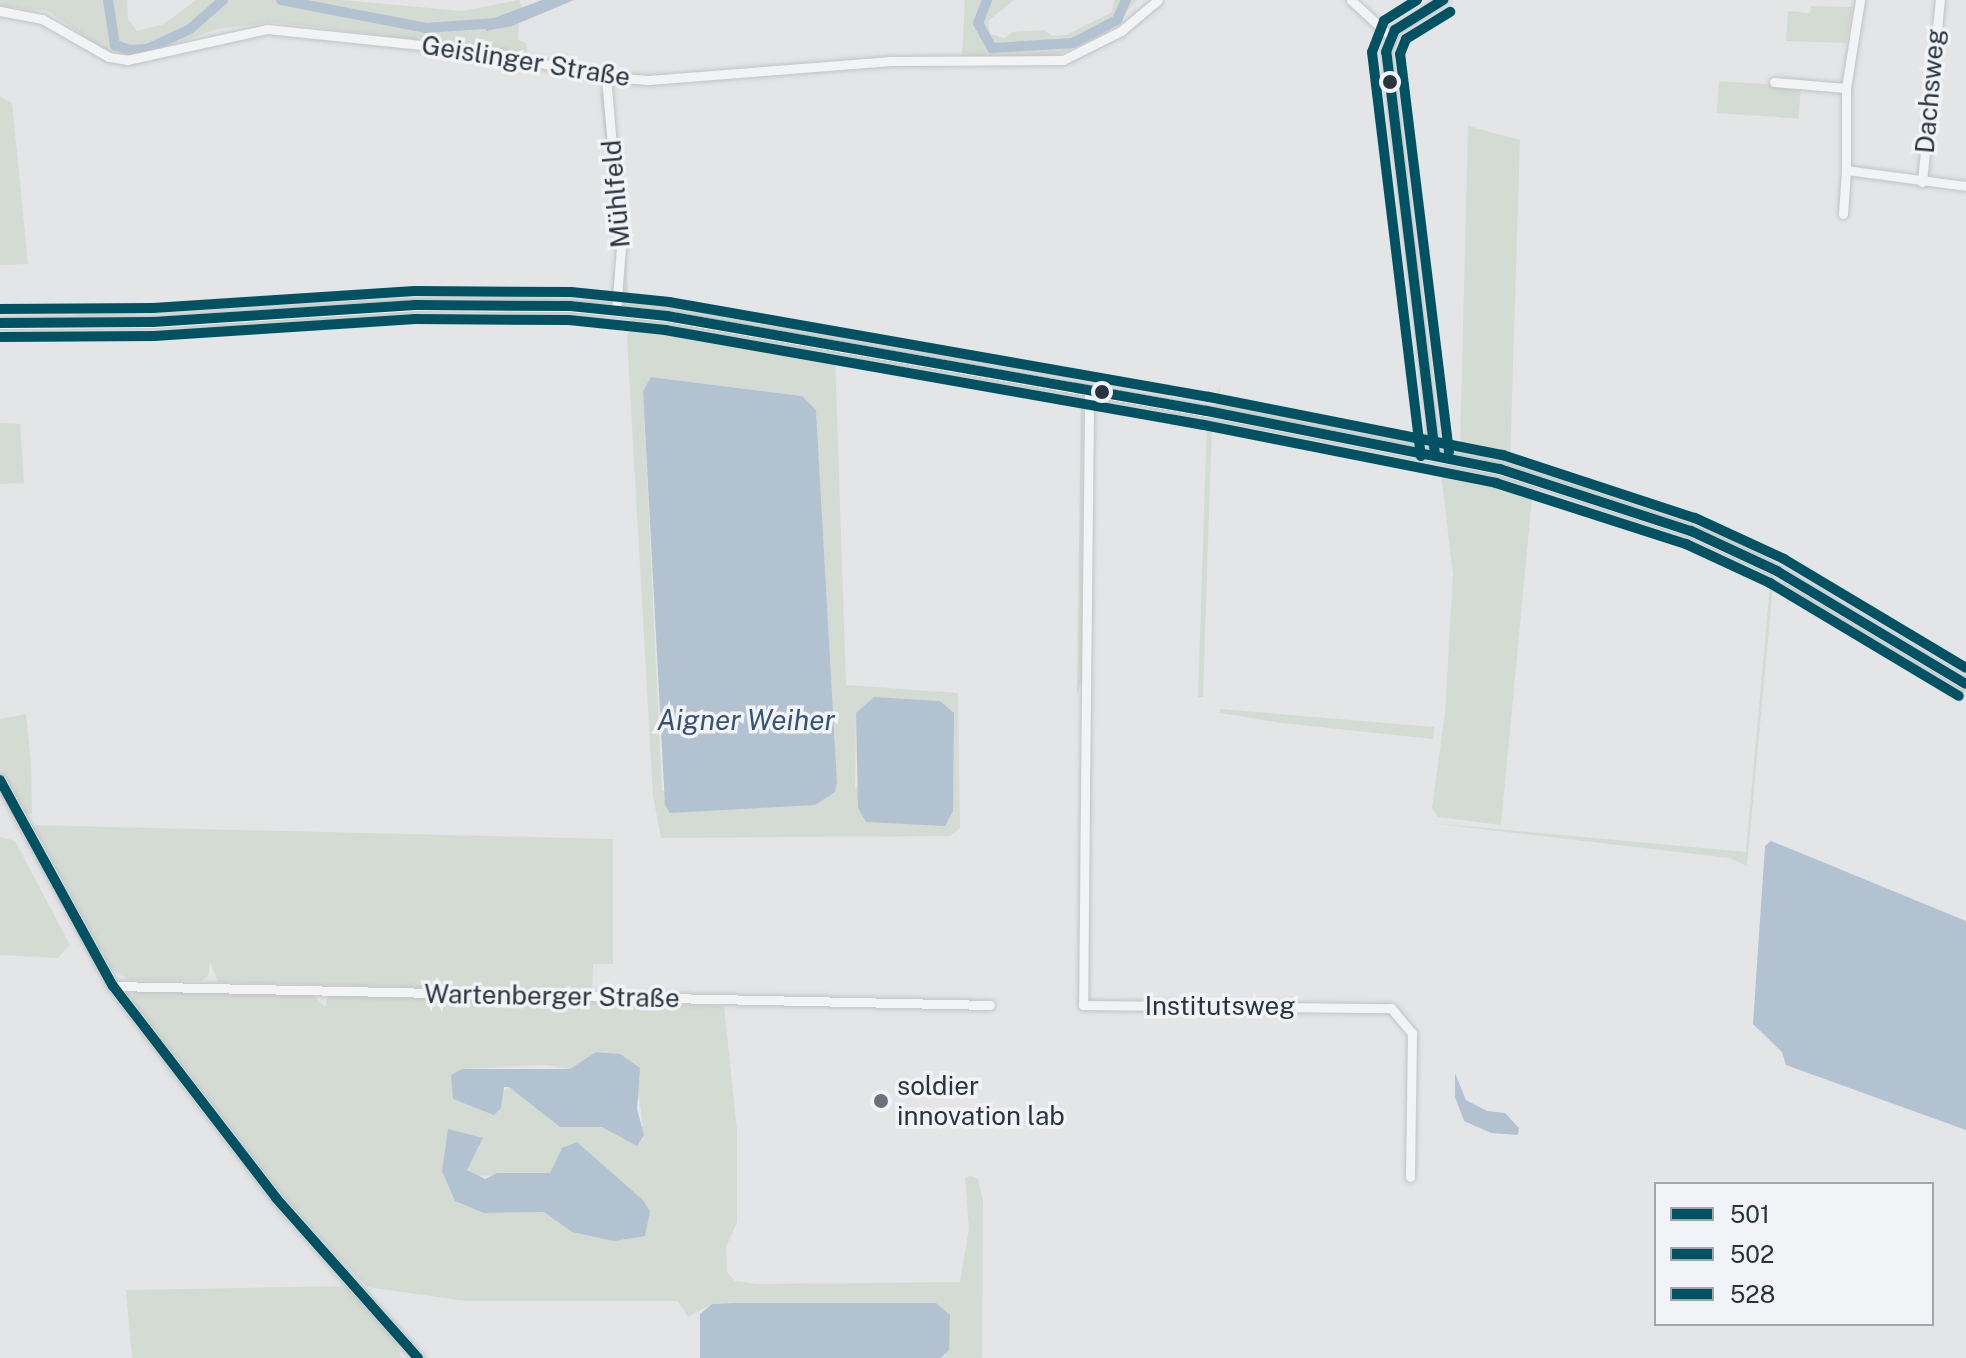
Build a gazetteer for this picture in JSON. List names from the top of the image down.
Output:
{
  "streets": {
    "street": [
      "Geislinger Straße",
      "Dachsweg",
      "Mühlfeld",
      "Wartenberger Straße",
      "Institutsweg"
    ]
  },
  "crossings": [
    ["Geislinger Straße", "Mühlfeld"]
  ],
  "water": ["Aigner Weiher"],
  "places": ["soldier innovation lab"],
  "lines": ["transit line 501", "transit line 528", "transit line 502"],
  "legend": ["501", "502", "528"]
}
